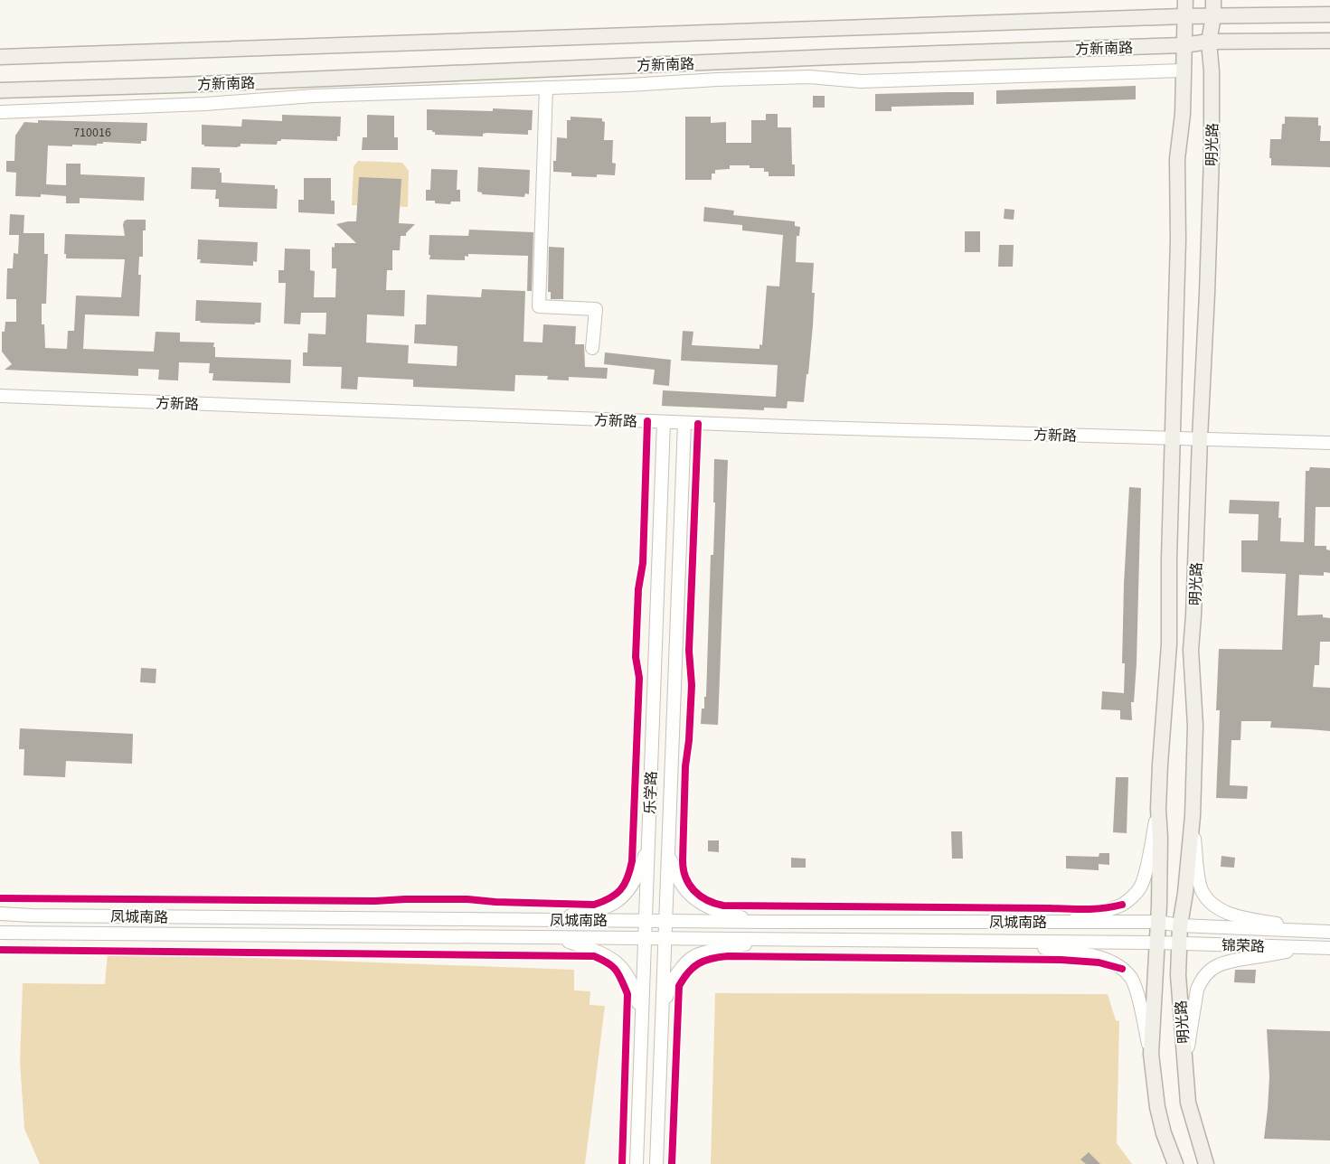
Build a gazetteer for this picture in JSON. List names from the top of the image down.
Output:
{
  "streets": {
    "main road": ["方新南路", "明光路"],
    "street": [
      "方新路",
      "乐学路",
      "凤城南路",
      "锦荣路"
    ]
  },
  "crossings": [
    ["方新南路", "明光路"],
    ["明光路", "方新路"],
    ["明光路", "凤城南路"],
    ["明光路", "锦荣路"],
    ["方新路", "乐学路"],
    ["乐学路", "凤城南路"],
    ["凤城南路", "锦荣路"]
  ],
  "house_numbers": ["710016"]
}
